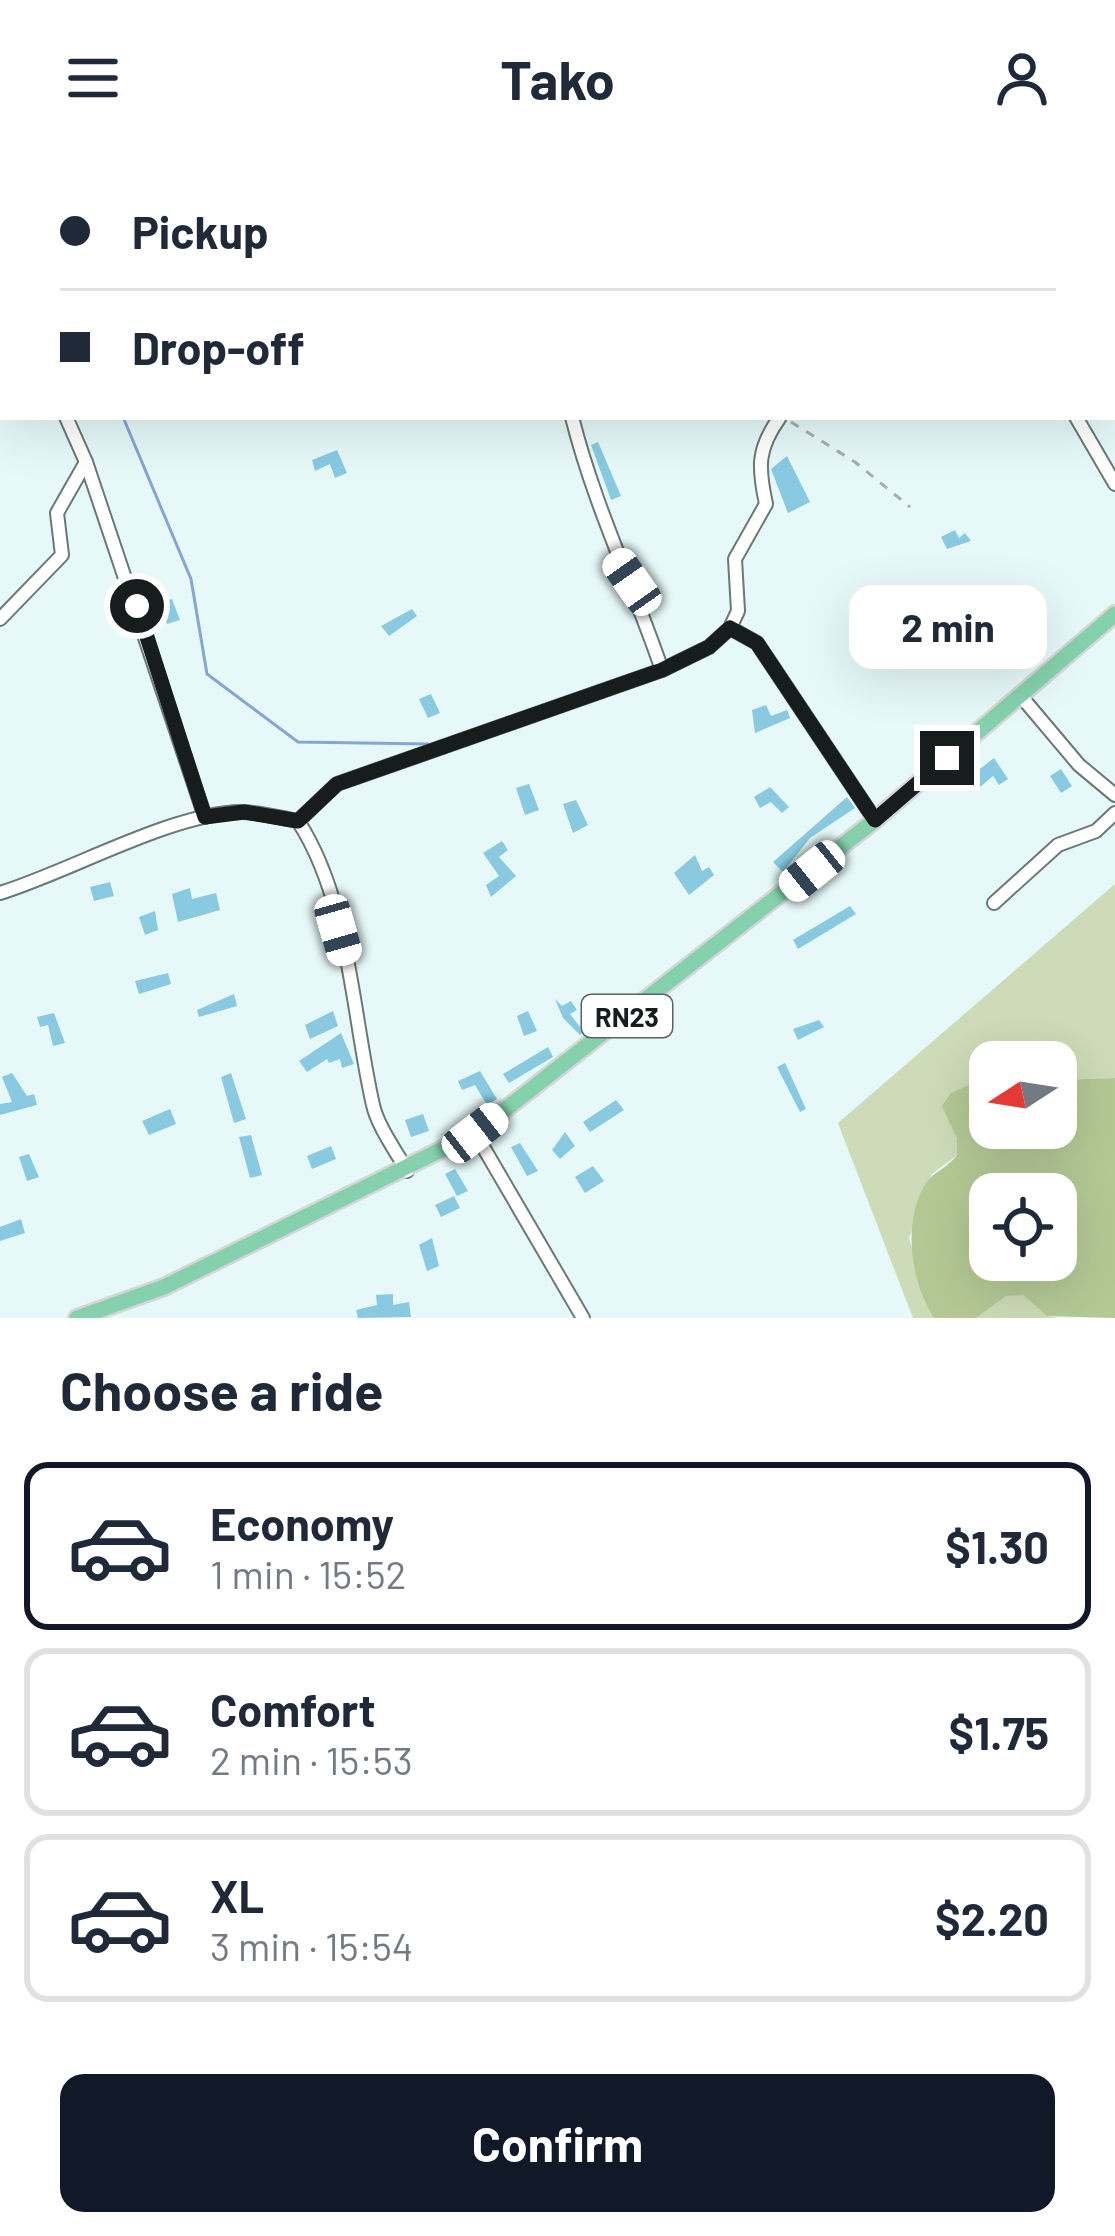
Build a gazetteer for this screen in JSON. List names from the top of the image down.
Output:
{
  "streets": {
    "main road": ["RN23"]
  },
  "north": "left",
  "page": {
    "header": "Tako",
    "banner": ["Pickup", "Drop-off"],
    "bubble": "2 min",
    "heading": "Choose a ride",
    "list": [
      {
        "name": "Economy",
        "note": "1 min · 15:52",
        "value": "$1.30"
      },
      {
        "name": "Comfort",
        "note": "2 min · 15:53",
        "value": "$1.75"
      },
      {
        "name": "XL",
        "note": "3 min · 15:54",
        "value": "$2.20"
      }
    ],
    "buttons": "Confirm"
  }
}
